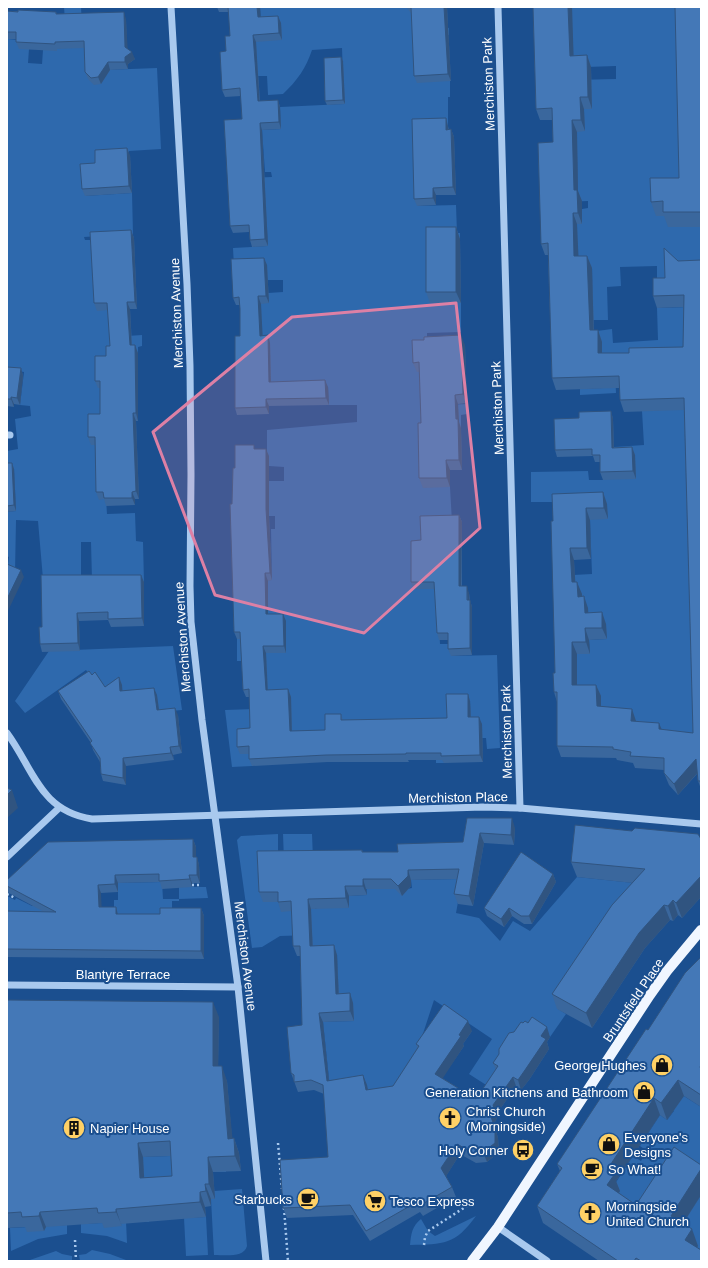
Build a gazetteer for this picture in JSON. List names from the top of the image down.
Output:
{
  "streets": {
    "main road": ["Bruntsfield Place"],
    "street": [
      "Merchiston Park",
      "Merchiston Avenue",
      "Merchiston Place",
      "Blantyre Terrace"
    ]
  },
  "crossings": [
    ["Merchiston Park", "Merchiston Place"],
    ["Merchiston Avenue", "Merchiston Place"],
    ["Merchiston Avenue", "Blantyre Terrace"]
  ],
  "places": {
    "shop": ["George Hughes", "Generation Kitchens and Bathroom", "Everyone's Designs"],
    "church": ["Christ Church (Morningside)", "Morningside United Church"],
    "building": ["Napier House"],
    "bus stop": ["Holy Corner"],
    "cafe": ["So What!", "Starbucks"],
    "supermarket": ["Tesco Express"]
  }
}
